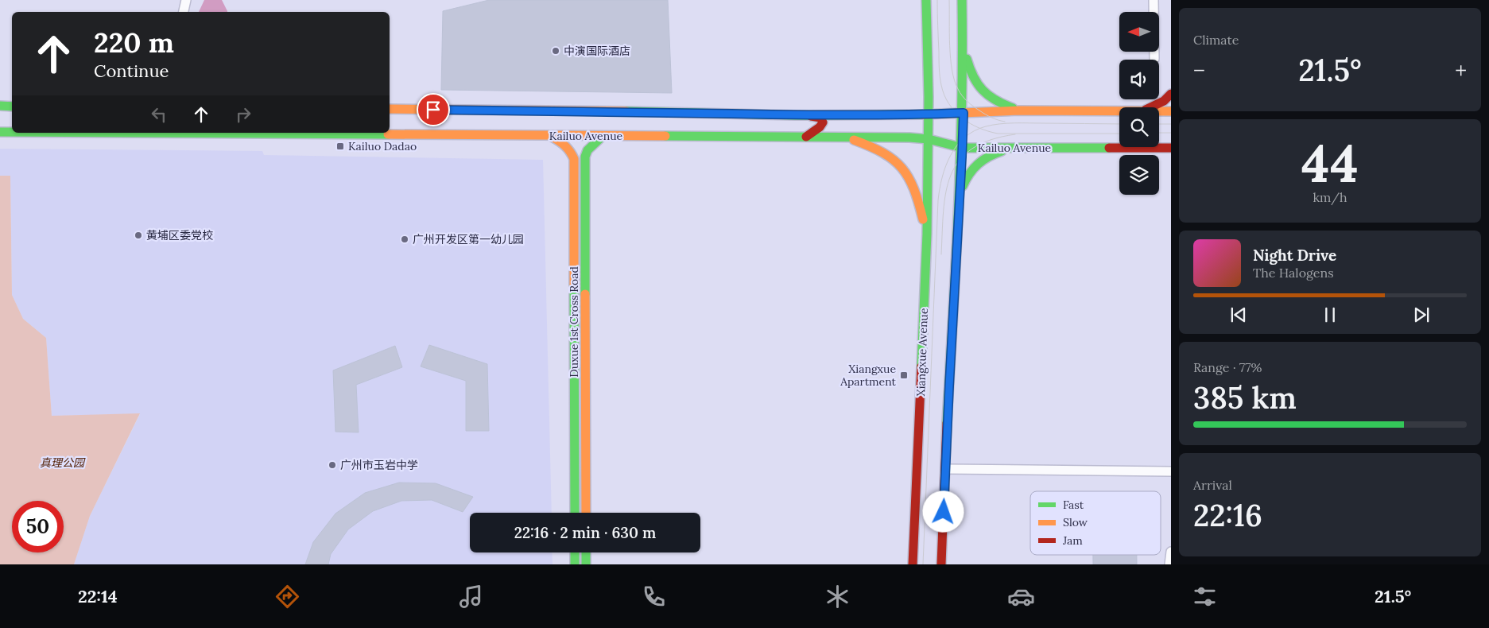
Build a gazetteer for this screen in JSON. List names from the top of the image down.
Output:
{
  "streets": {
    "main road": ["Kailuo Avenue", "Duxue 1st Cross Road", "Xiangxue Avenue"]
  },
  "crossings": [
    ["Kailuo Avenue", "Duxue 1st Cross Road"],
    ["Kailuo Avenue", "Xiangxue Avenue"]
  ],
  "parks": ["真理公园"],
  "places": {
    "other": [
      "中演国际酒店",
      "黄埔区委党校",
      "广州开发区第一幼儿园",
      "广州市玉岩中学"
    ],
    "transit": ["Kailuo Dadao", "Xiangxue Apartment"]
  },
  "legend": ["Fast", "Slow", "Jam"],
  "north": "left",
  "page": {
    "tile": [
      "Climate",
      ["44", "km/h"],
      ["Range · 77%", "385 km"],
      ["Arrival", "22:16"]
    ],
    "turn": ["220 m", "Continue"],
    "heat": ["−", "21.5°", "+"],
    "song": ["Night Drive", "The Halogens"],
    "limit": "50",
    "trip": "22:16 · 2 min · 630 m",
    "tabs": ["22:14", "21.5°"]
  }
}
